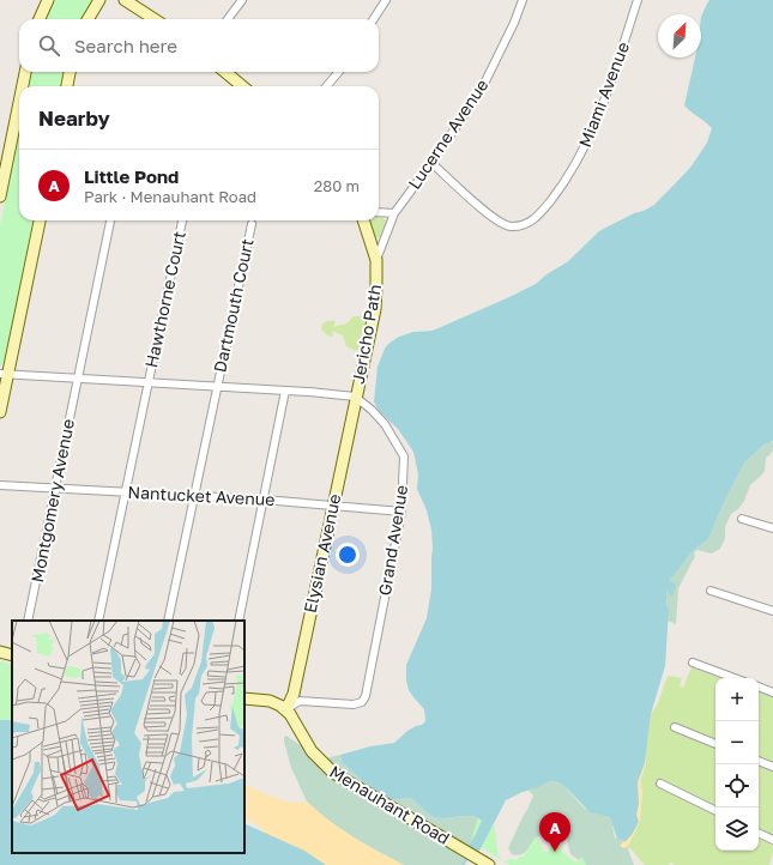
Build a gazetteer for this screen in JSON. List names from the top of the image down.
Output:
{
  "streets": {
    "street": [
      "Miami Avenue",
      "Lucerne Avenue",
      "Hawthorne Court",
      "Dartmouth Court",
      "Jericho Path",
      "Nantucket Avenue",
      "Montgomery Avenue",
      "Grand Avenue",
      "Elysian Avenue",
      "Menauhant Road"
    ]
  },
  "crossings": [
    ["Miami Avenue", "Lucerne Avenue"],
    ["Lucerne Avenue", "Jericho Path"],
    ["Hawthorne Court", "Nantucket Avenue"],
    ["Dartmouth Court", "Nantucket Avenue"],
    ["Jericho Path", "Grand Avenue"],
    ["Jericho Path", "Elysian Avenue"],
    ["Nantucket Avenue", "Montgomery Avenue"],
    ["Nantucket Avenue", "Grand Avenue"],
    ["Nantucket Avenue", "Elysian Avenue"],
    ["Grand Avenue", "Elysian Avenue"],
    ["Grand Avenue", "Menauhant Road"],
    ["Elysian Avenue", "Menauhant Road"]
  ],
  "north": "top right",
  "page": {
    "search": "Search here",
    "heading": "Nearby",
    "list": [
      {
        "mark": "A",
        "name": "Little Pond",
        "note": "Park · Menauhant Road",
        "value": "280 m"
      }
    ],
    "map_buttons": ["+", "−"],
    "pins": "A"
  }
}
